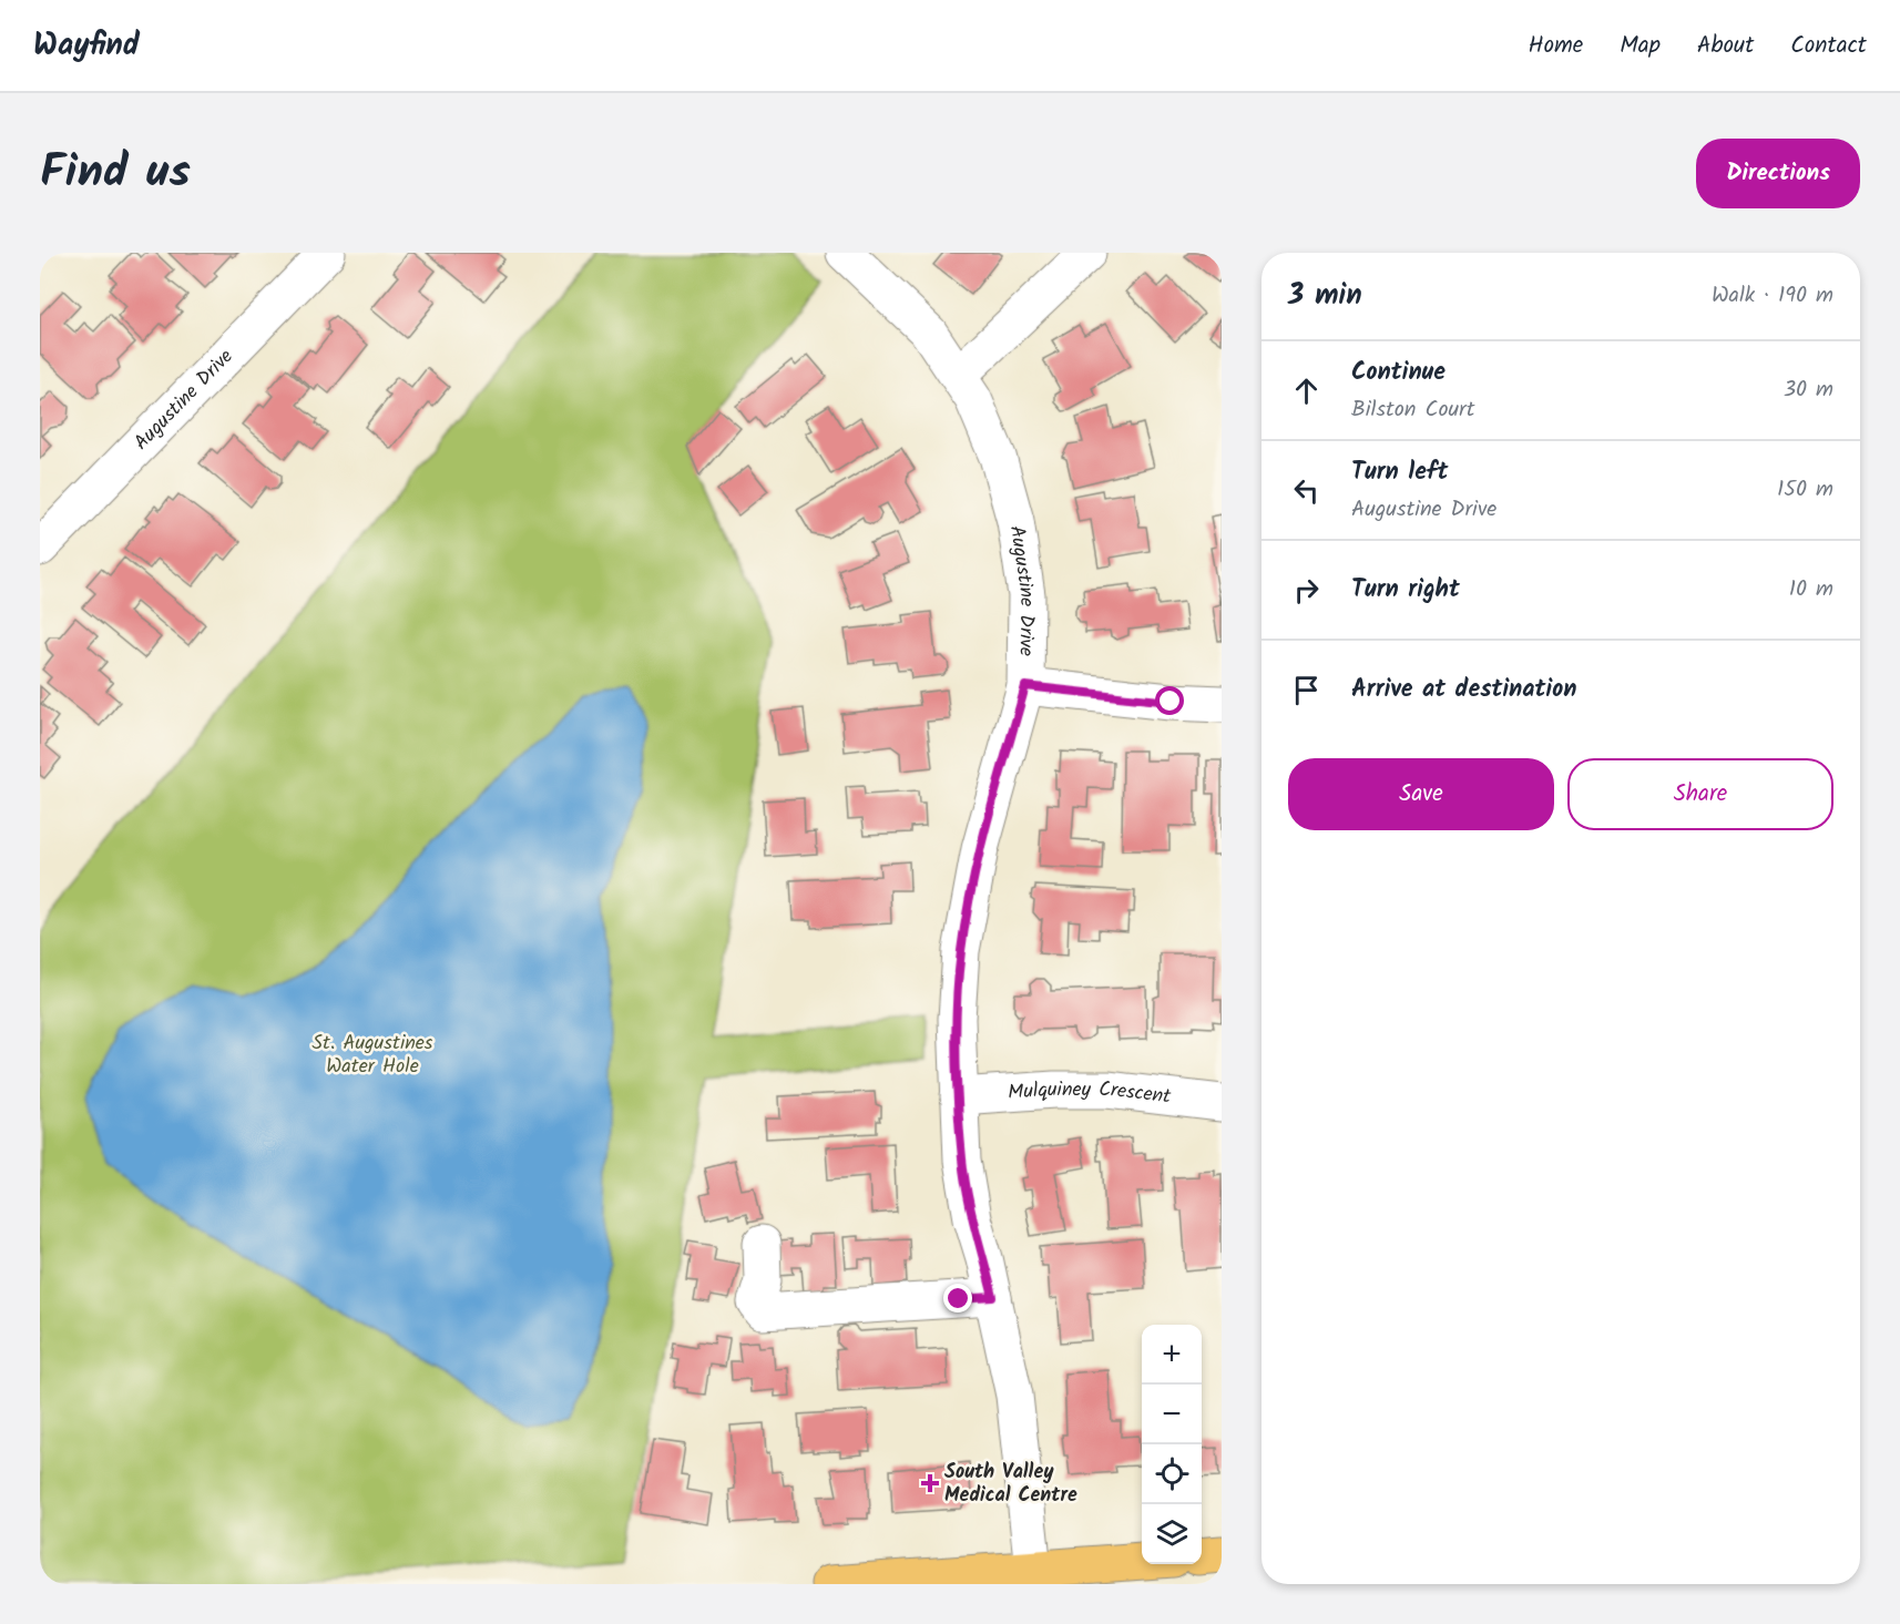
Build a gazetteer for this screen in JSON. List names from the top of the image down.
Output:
{
  "streets": {
    "street": ["Augustine Drive", "Mulquiney Crescent"]
  },
  "crossings": [
    ["Augustine Drive", "Mulquiney Crescent"]
  ],
  "parks": ["St. Augustines Water Hole"],
  "places": {
    "health": ["South Valley Medical Centre"]
  },
  "page": {
    "header": "Wayfind",
    "nav": [
      "Home",
      "Map",
      "About",
      "Contact"
    ],
    "title": "Find us",
    "buttons": [
      "Directions",
      ["Save", "Share"]
    ],
    "heading": ["3 min", "Walk · 190 m"],
    "list": [
      ["Continue", "Bilston Court", "30 m"],
      ["Turn left", "Augustine Drive", "150 m"],
      ["Turn right", "10 m"],
      "Arrive at destination"
    ],
    "map_buttons": ["+", "−"]
  }
}
